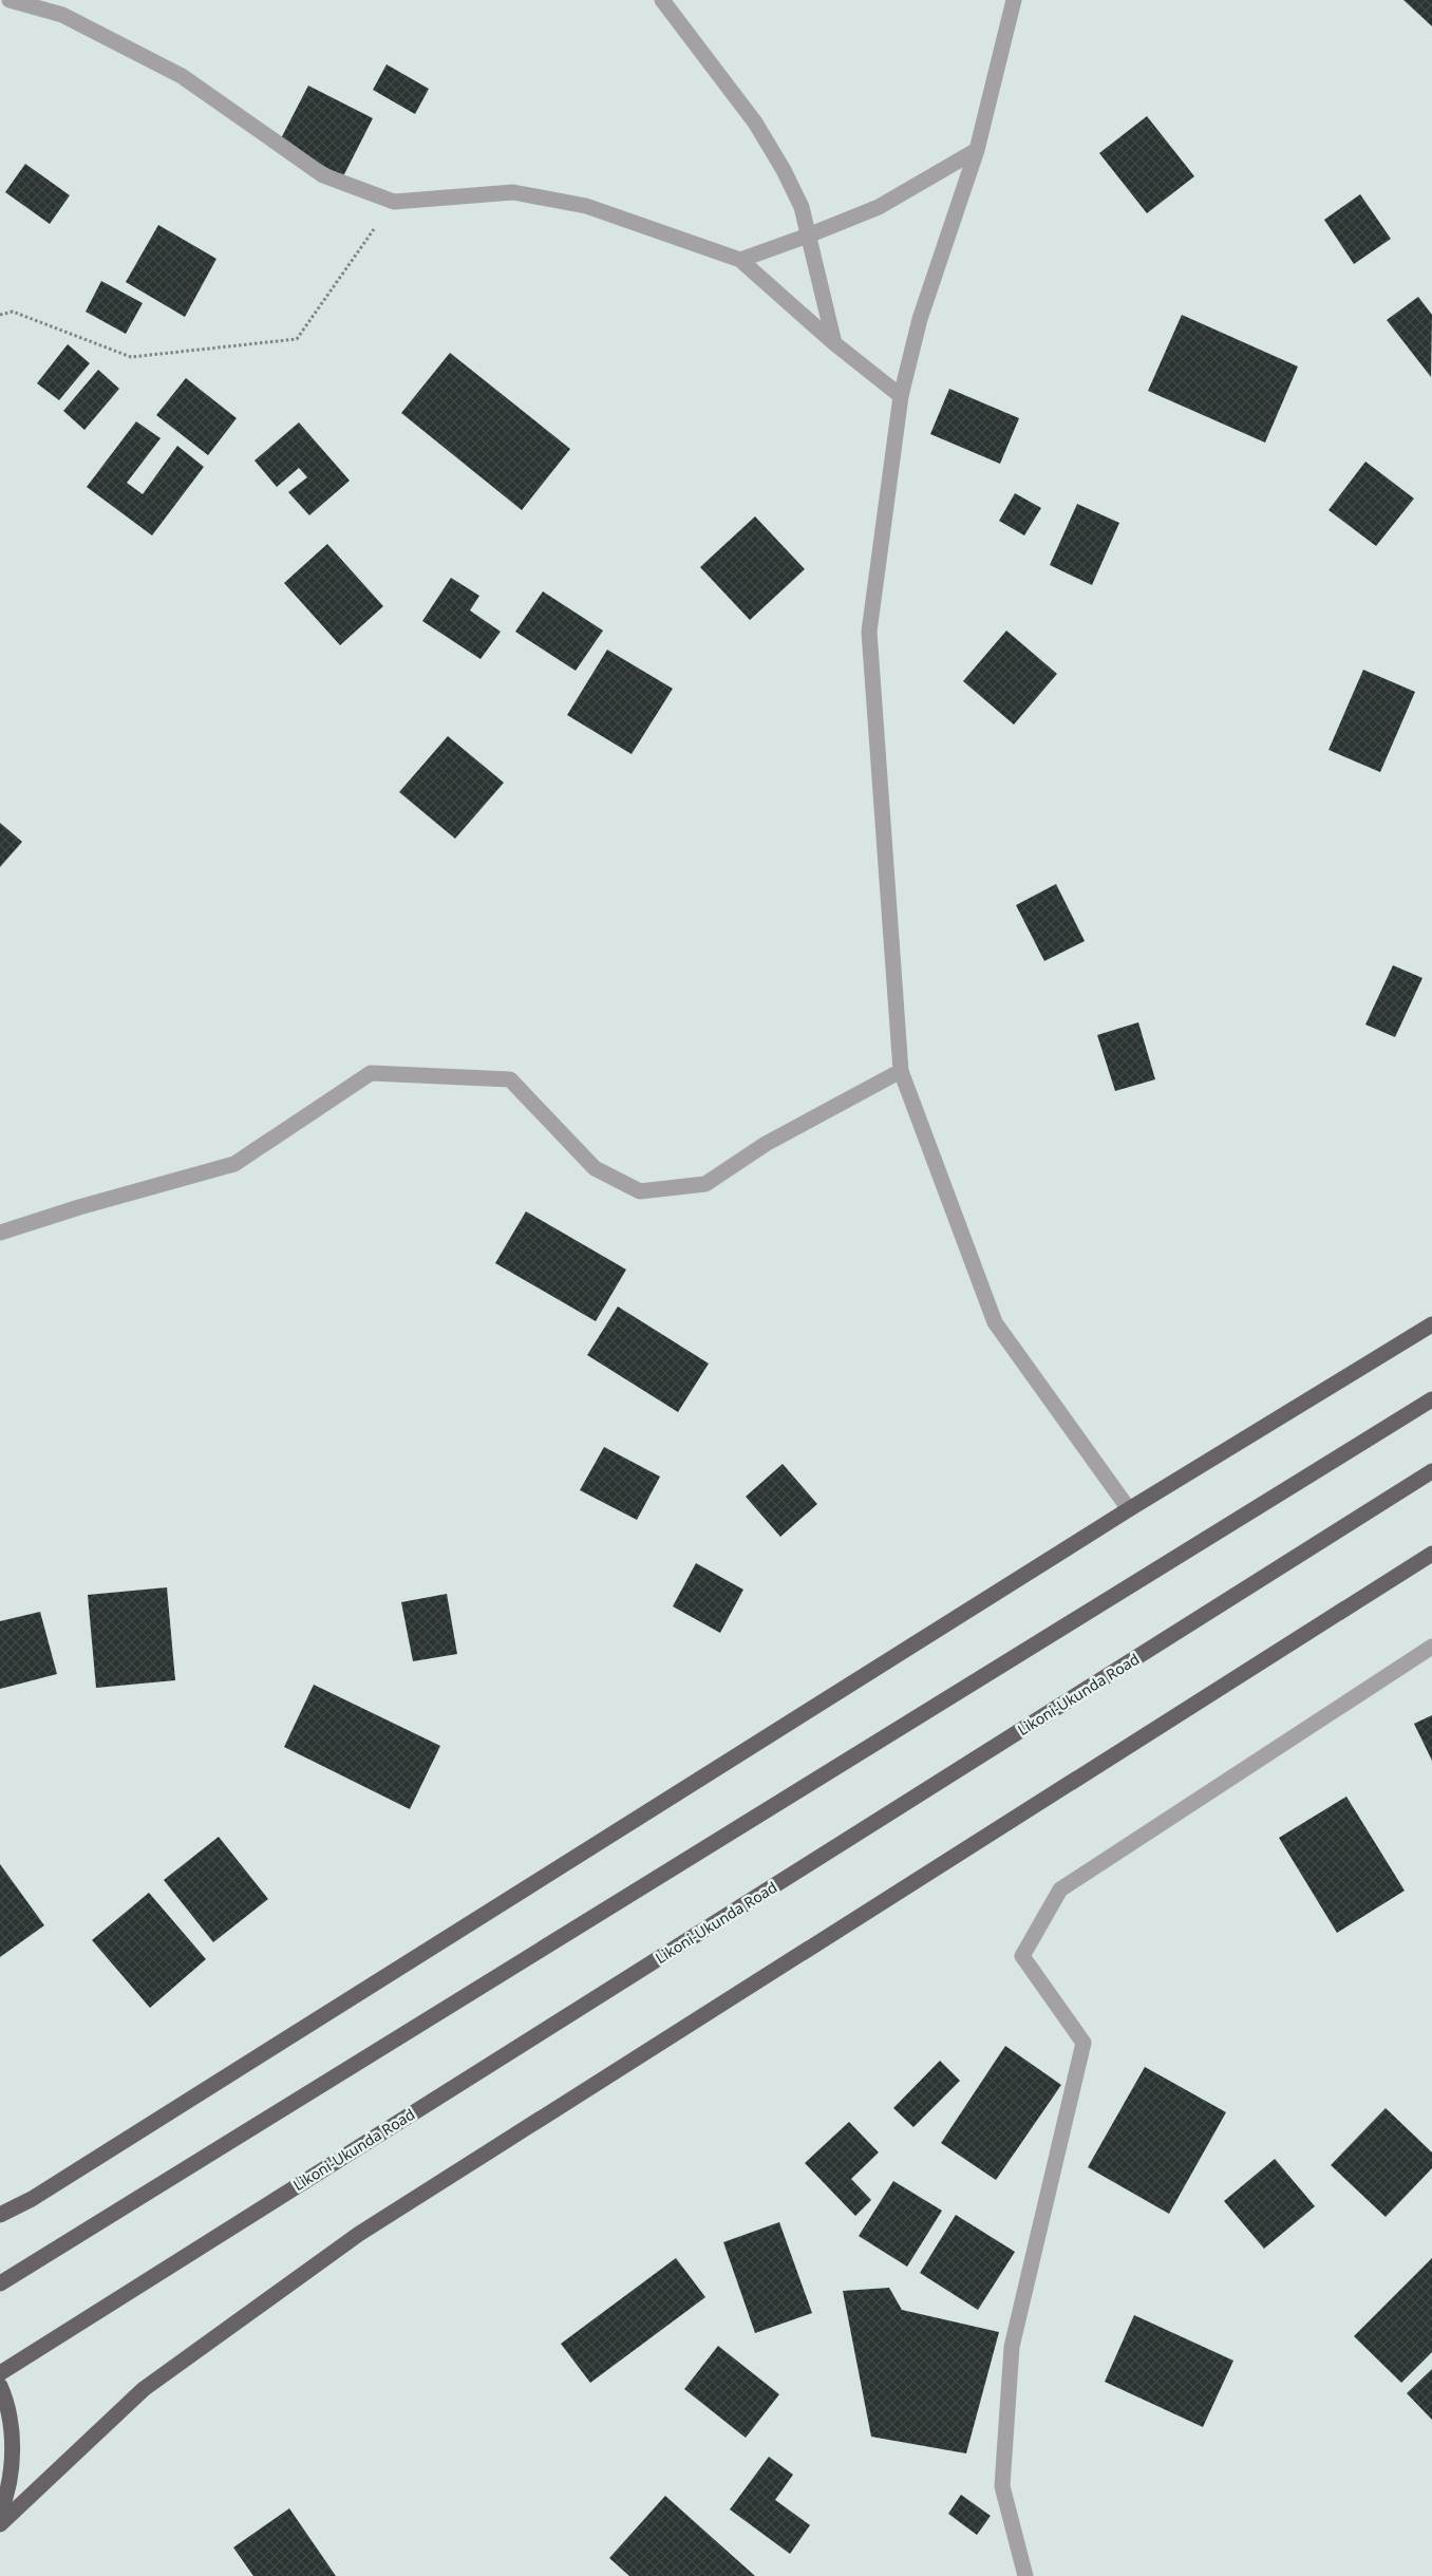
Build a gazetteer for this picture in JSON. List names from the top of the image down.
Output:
{
  "streets": {
    "highway": ["Likoni-Ukunda Road"]
  }
}
